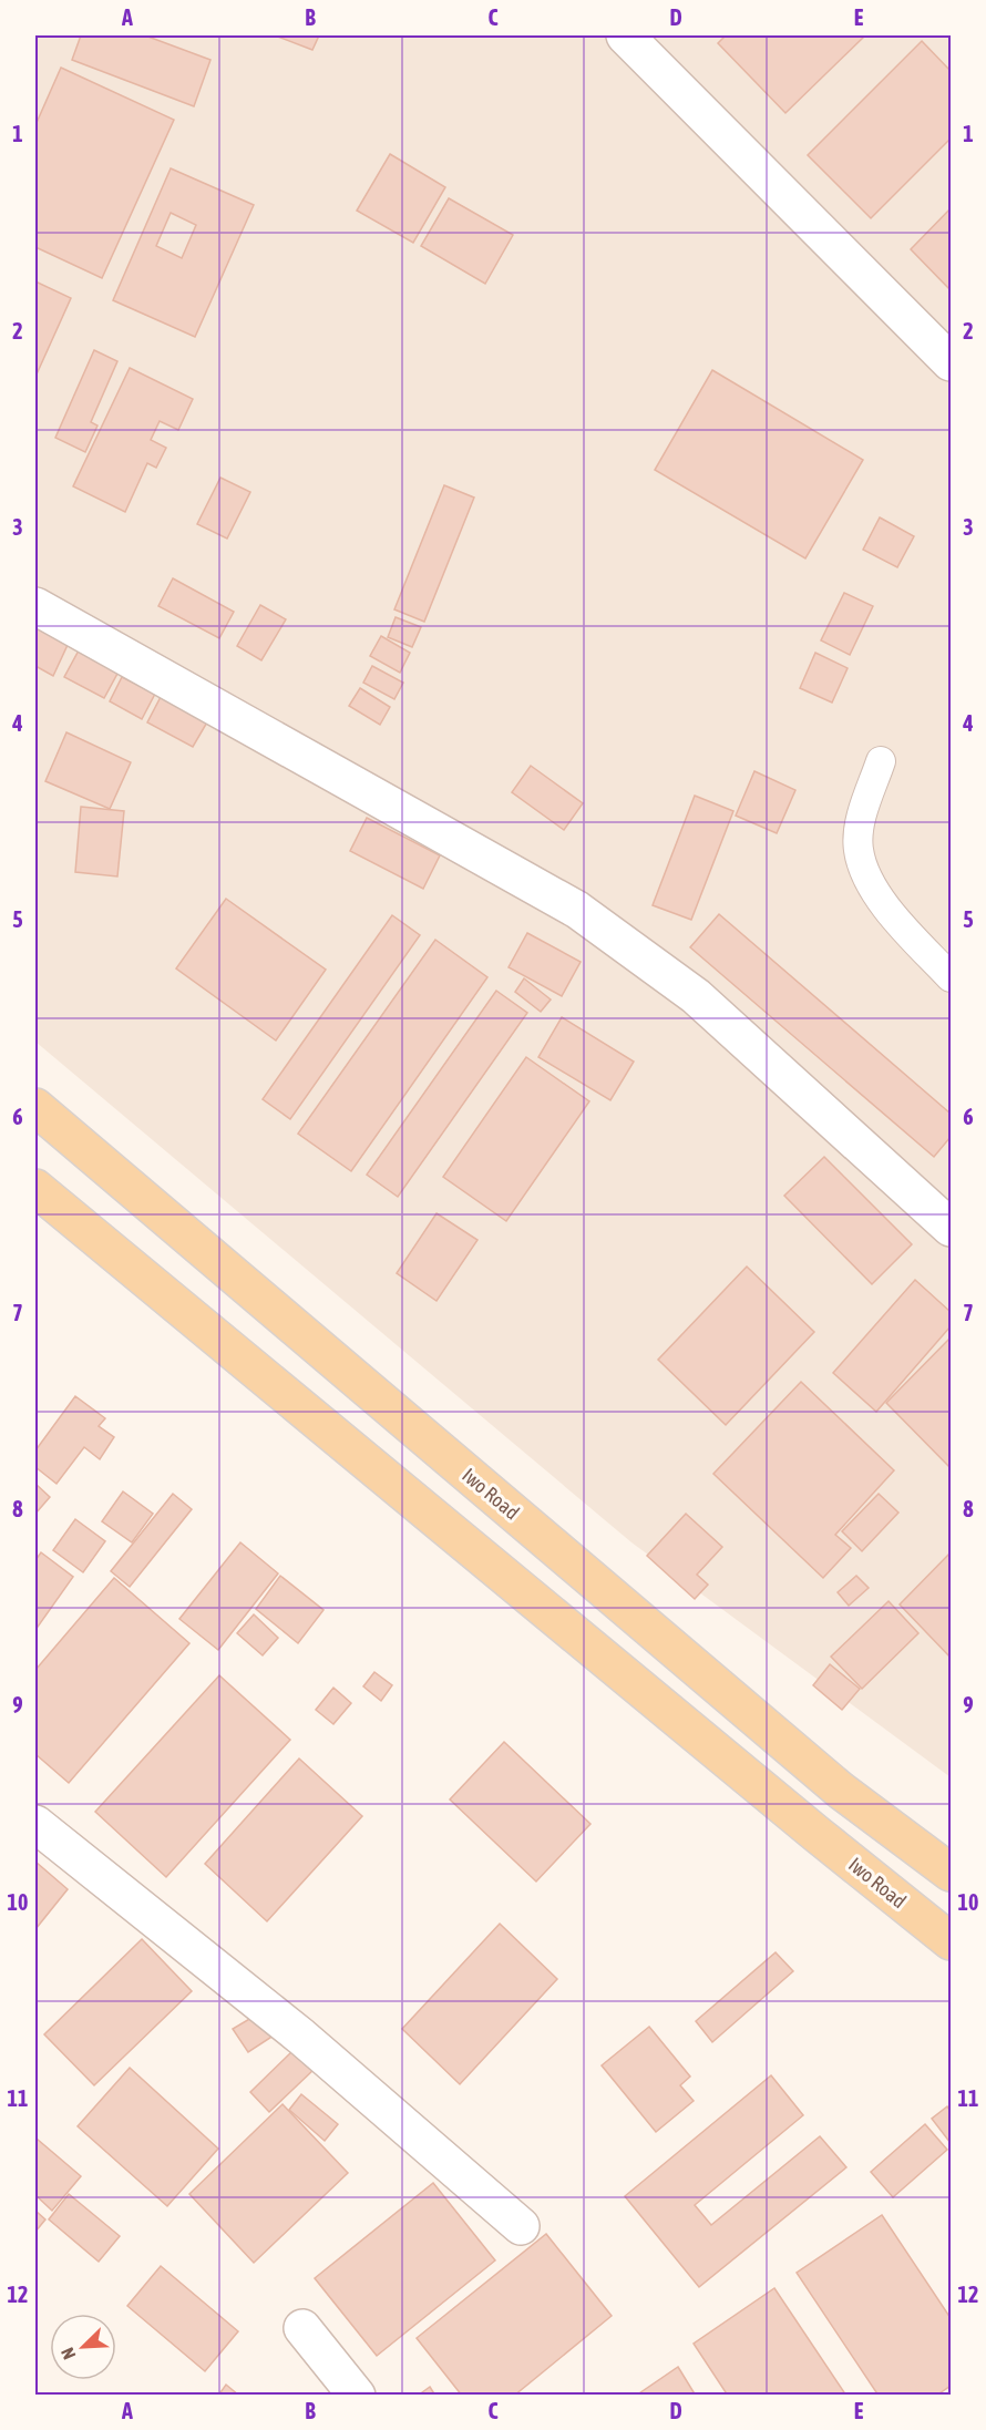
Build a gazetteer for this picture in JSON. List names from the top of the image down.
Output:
{
  "streets": {
    "main road": ["Iwo Road"]
  },
  "north": "bottom left",
  "grid": {
    "columns": [
      "A",
      "B",
      "C",
      "D",
      "E"
    ],
    "rows": [
      "1",
      "2",
      "3",
      "4",
      "5",
      "6",
      "7",
      "8",
      "9",
      "10",
      "11",
      "12"
    ]
  }
}
